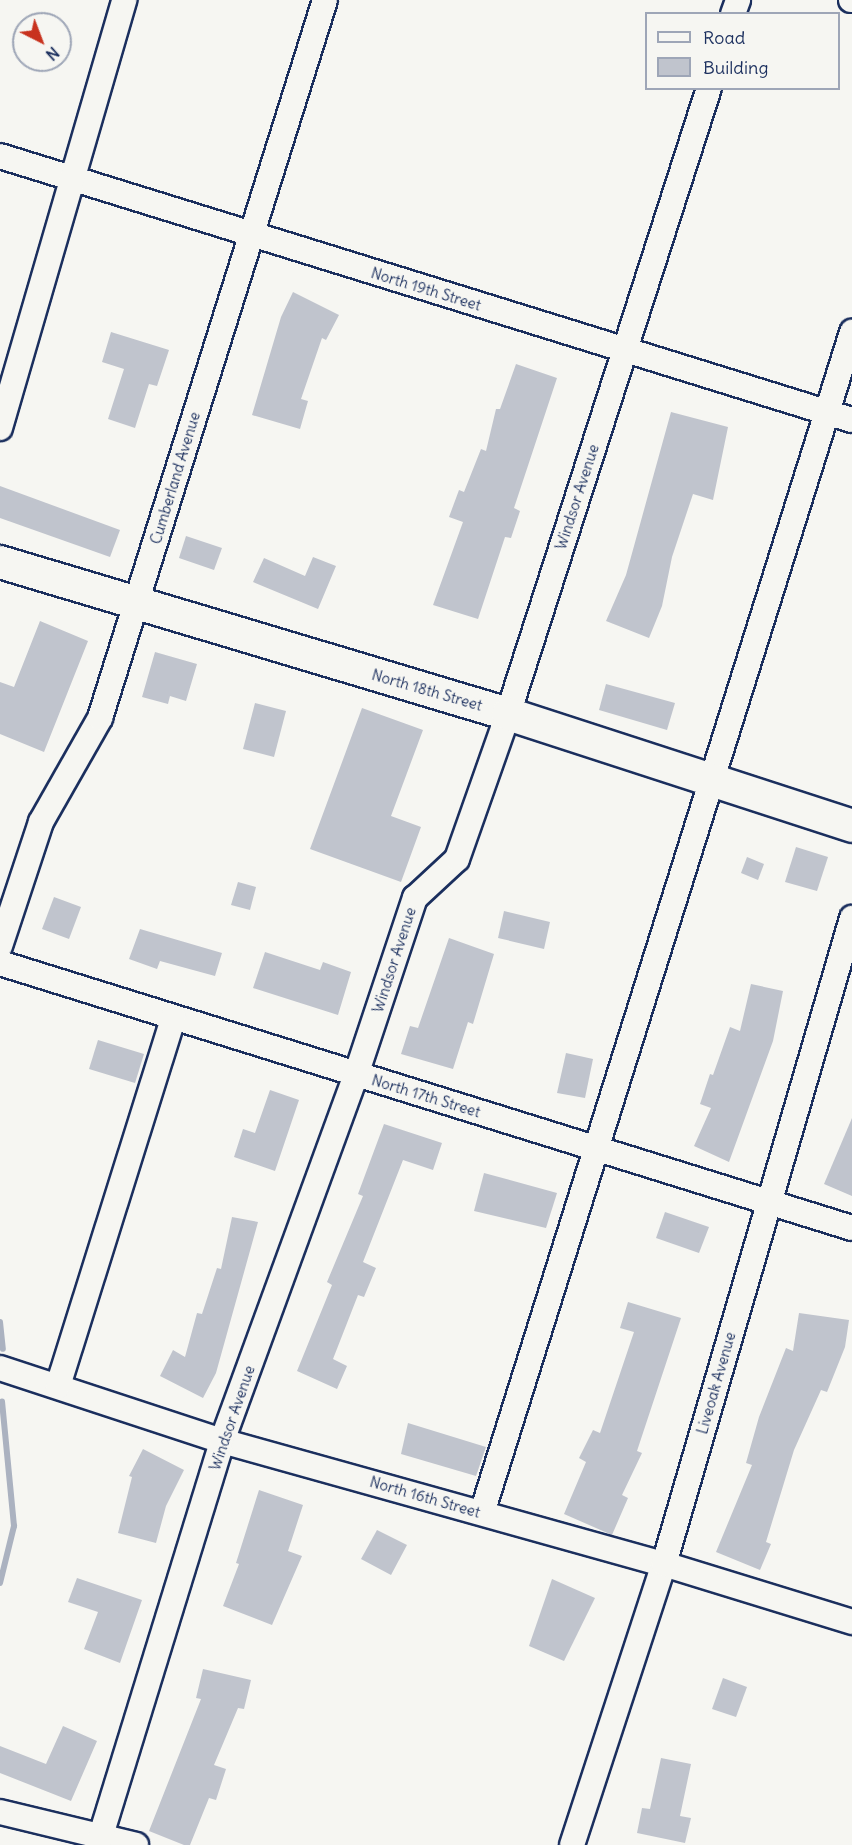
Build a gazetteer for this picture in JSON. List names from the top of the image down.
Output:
{
  "streets": {
    "main road": ["North 18th Street"],
    "street": [
      "North 19th Street",
      "Cumberland Avenue",
      "Windsor Avenue",
      "North 17th Street",
      "Liveoak Avenue",
      "North 16th Street"
    ]
  },
  "crossings": [
    ["North 19th Street", "Cumberland Avenue"],
    ["North 19th Street", "Windsor Avenue"],
    ["Cumberland Avenue", "North 18th Street"],
    ["Windsor Avenue", "North 18th Street"],
    ["Windsor Avenue", "North 17th Street"],
    ["Windsor Avenue", "North 16th Street"],
    ["North 17th Street", "Liveoak Avenue"],
    ["Liveoak Avenue", "North 16th Street"]
  ],
  "legend": ["Road", "Building"],
  "north": "bottom right"
}
